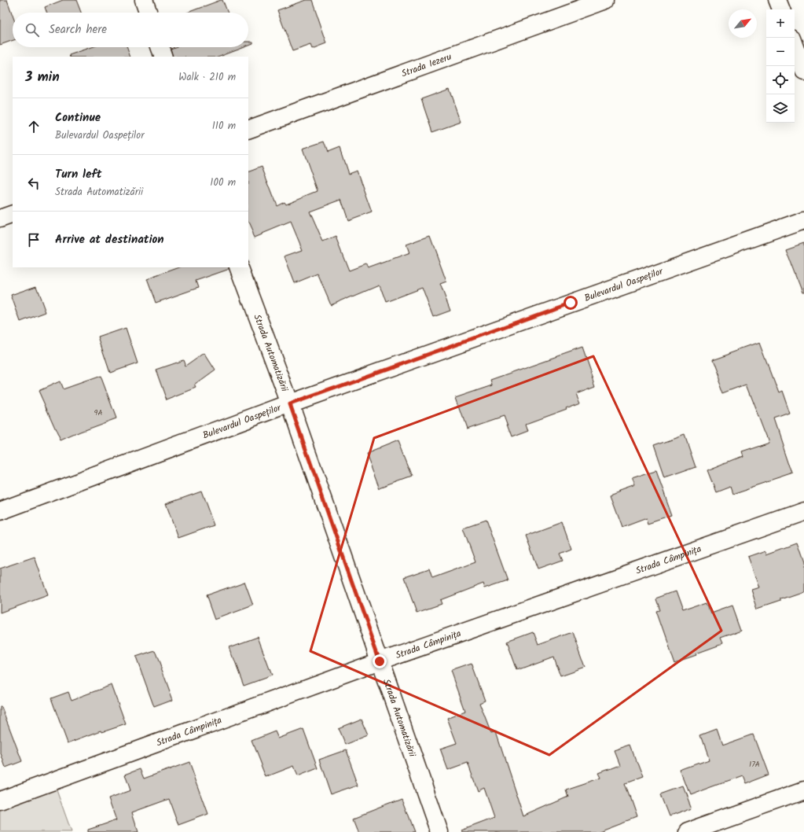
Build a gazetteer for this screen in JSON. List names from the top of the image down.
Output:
{
  "streets": {
    "street": [
      "Strada Iezeru",
      "Bulevardul Oaspeților",
      "Strada Automatizării",
      "Strada Câmpinița"
    ]
  },
  "crossings": [
    ["Bulevardul Oaspeților", "Strada Automatizării"],
    ["Strada Automatizării", "Strada Câmpinița"]
  ],
  "house_numbers": ["9A", "17A"],
  "north": "top right",
  "page": {
    "map_buttons": ["+", "−"],
    "search": "Search here",
    "heading": ["3 min", "Walk · 210 m"],
    "list": [
      ["Continue", "Bulevardul Oaspeților", "110 m"],
      ["Turn left", "Strada Automatizării", "100 m"],
      "Arrive at destination"
    ]
  }
}
